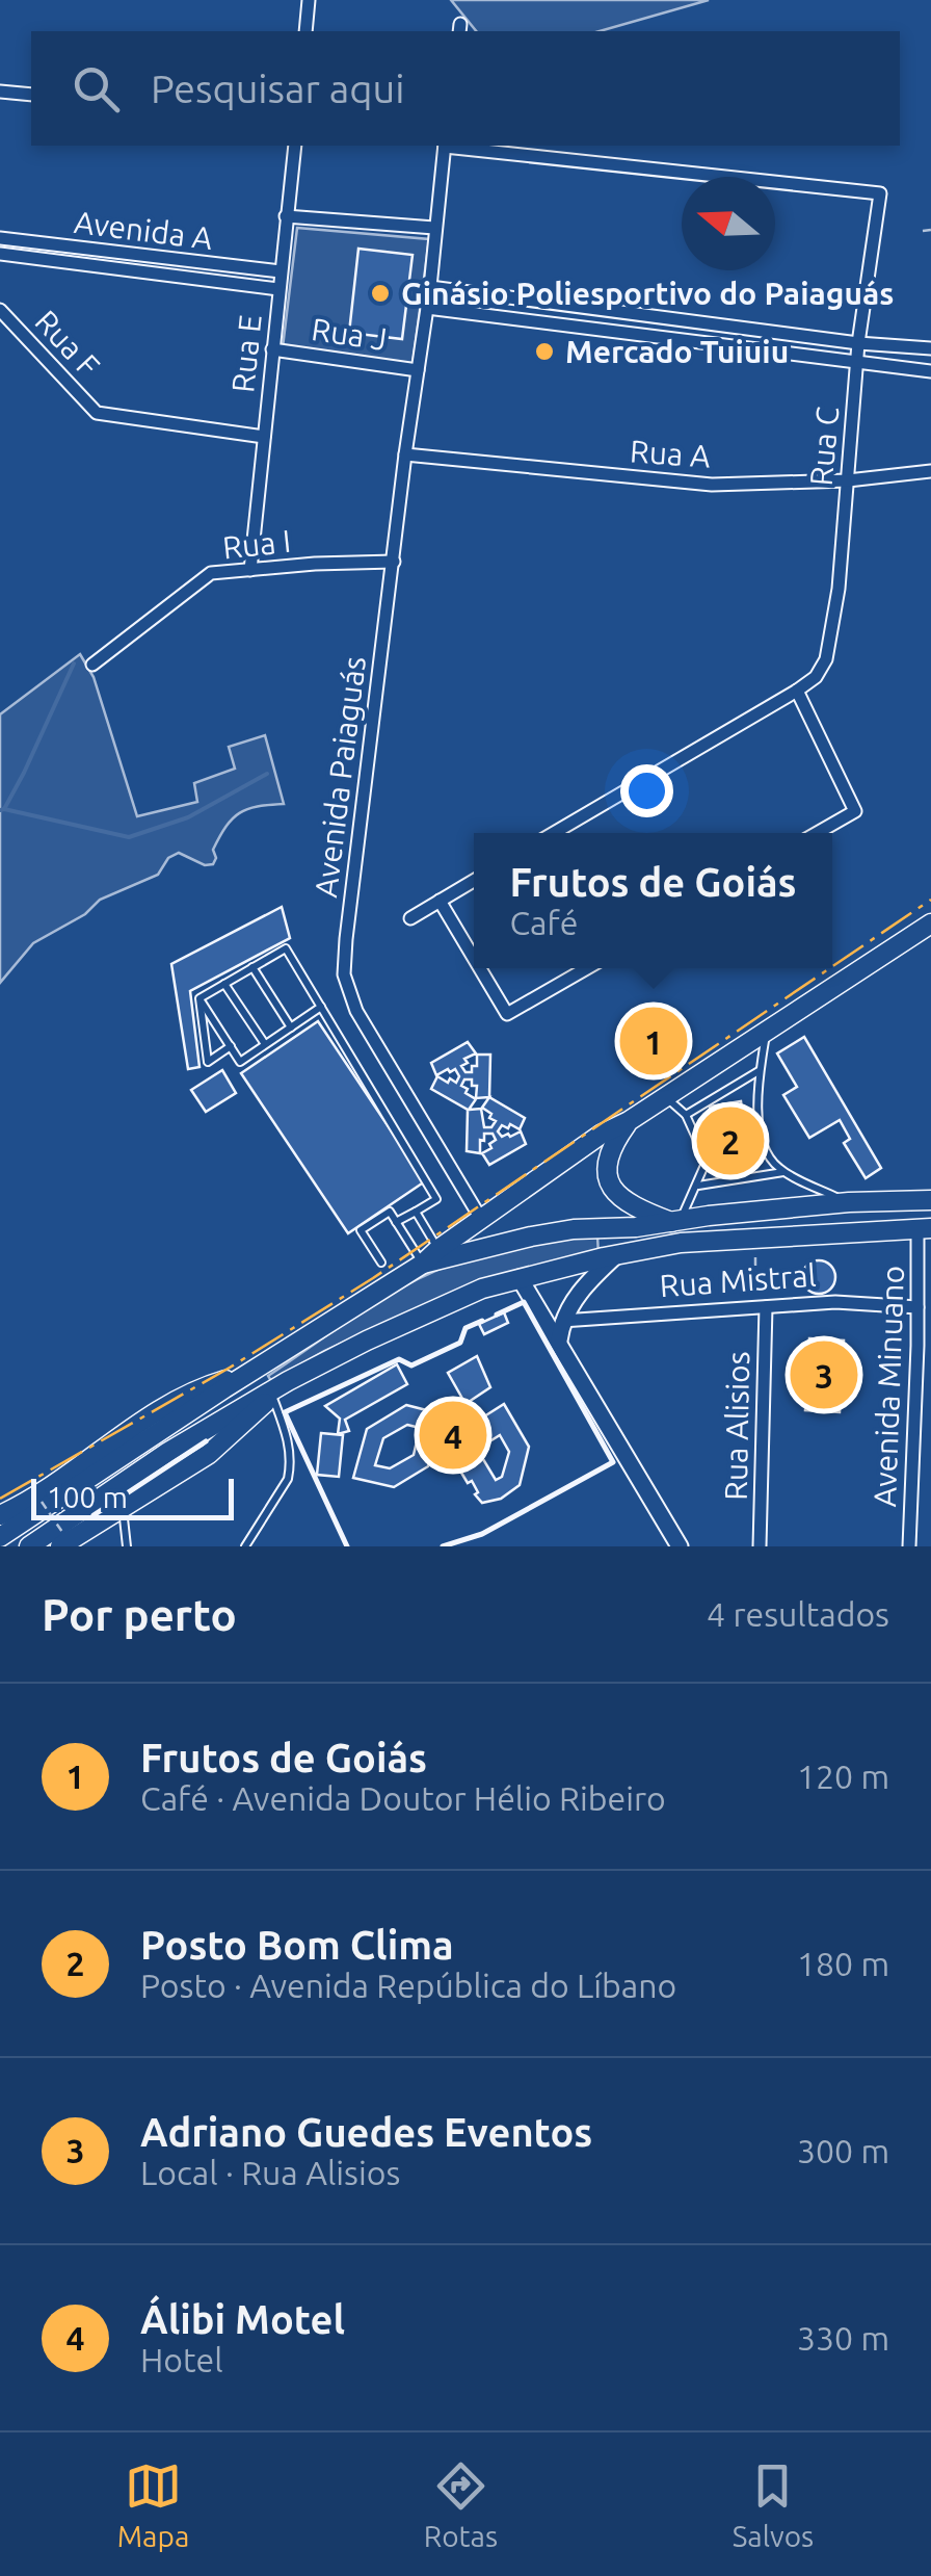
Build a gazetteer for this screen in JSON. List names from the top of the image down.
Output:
{
  "streets": {
    "street": [
      "Avenida A",
      "Rua J",
      "Rua F",
      "Rua E",
      "Rua C",
      "Rua A",
      "Rua I",
      "Avenida Paiaguás",
      "Rua Mistral",
      "Avenida Minuano",
      "Rua Alisios"
    ]
  },
  "crossings": [
    ["Avenida A", "Rua E"],
    ["Rua J", "Rua E"],
    ["Rua J", "Avenida Paiaguás"],
    ["Rua F", "Rua E"],
    ["Rua E", "Rua I"],
    ["Rua C", "Rua A"],
    ["Rua A", "Avenida Paiaguás"],
    ["Rua I", "Avenida Paiaguás"],
    ["Rua Mistral", "Avenida Minuano"],
    ["Rua Mistral", "Rua Alisios"]
  ],
  "places": ["Ginásio Poliesportivo do Paiaguás", "Mercado Tuiuiu"],
  "scale_bar": "100 m",
  "north": "left",
  "page": {
    "search": "Pesquisar aqui",
    "popup": ["Frutos de Goiás", "Café"],
    "pins": [
      "1",
      "2",
      "3",
      "4"
    ],
    "scale": "100 m",
    "heading": ["Por perto", "4 resultados"],
    "list": [
      {
        "mark": "1",
        "name": "Frutos de Goiás",
        "note": "Café · Avenida Doutor Hélio Ribeiro",
        "value": "120 m"
      },
      {
        "mark": "2",
        "name": "Posto Bom Clima",
        "note": "Posto · Avenida República do Líbano",
        "value": "180 m"
      },
      {
        "mark": "3",
        "name": "Adriano Guedes Eventos",
        "note": "Local · Rua Alisios",
        "value": "300 m"
      },
      {
        "mark": "4",
        "name": "Álibi Motel",
        "note": "Hotel",
        "value": "330 m"
      }
    ],
    "nav": ["Mapa", "Rotas", "Salvos"]
  }
}
